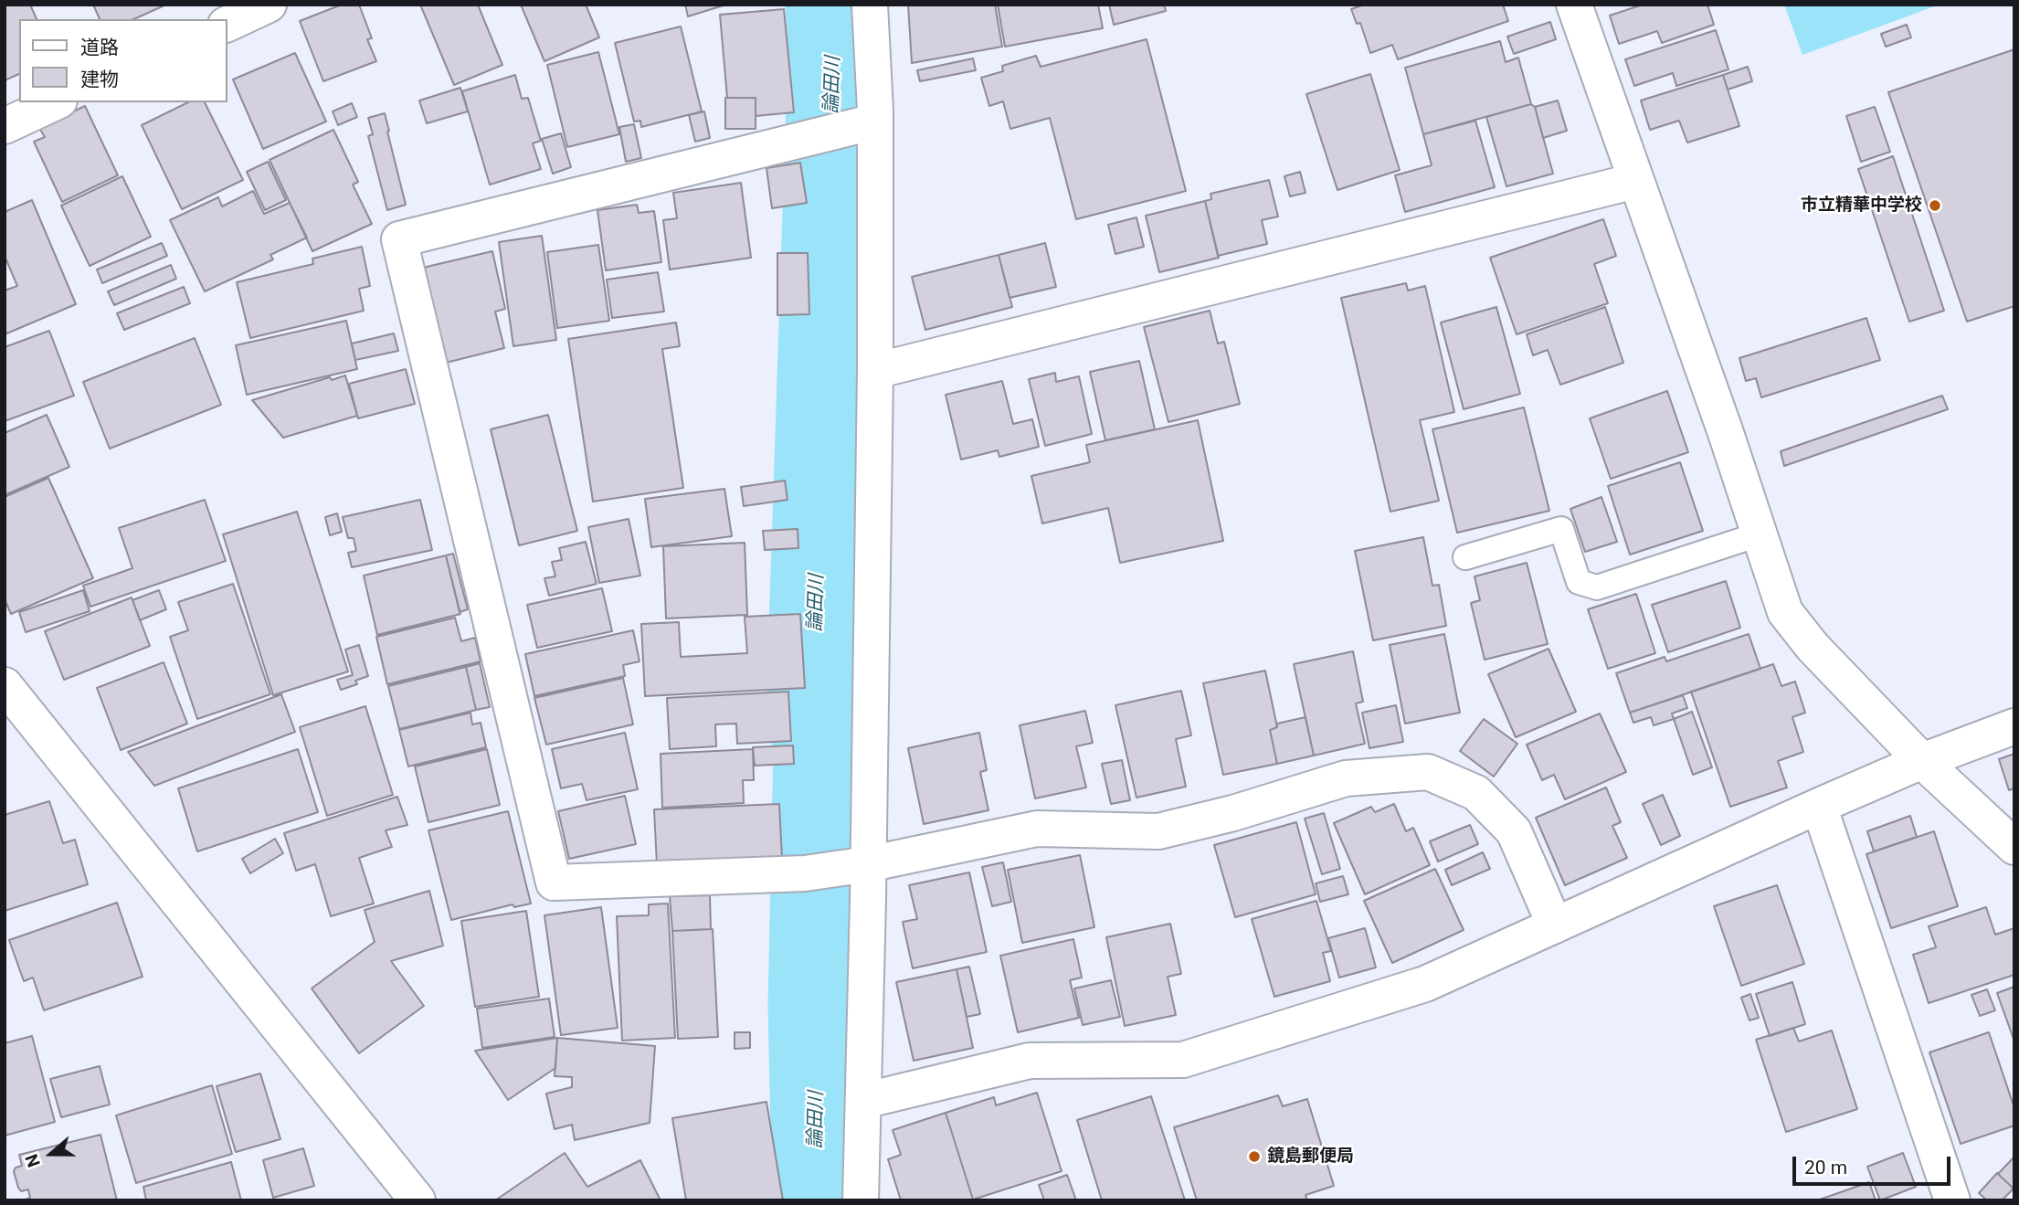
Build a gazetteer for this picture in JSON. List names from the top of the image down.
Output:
{
  "water": ["論田川"],
  "places": ["市立精華中学校", "鏡島郵便局"],
  "legend": ["道路", "建物"],
  "scale_bar": "20 m",
  "north": "left"
}
